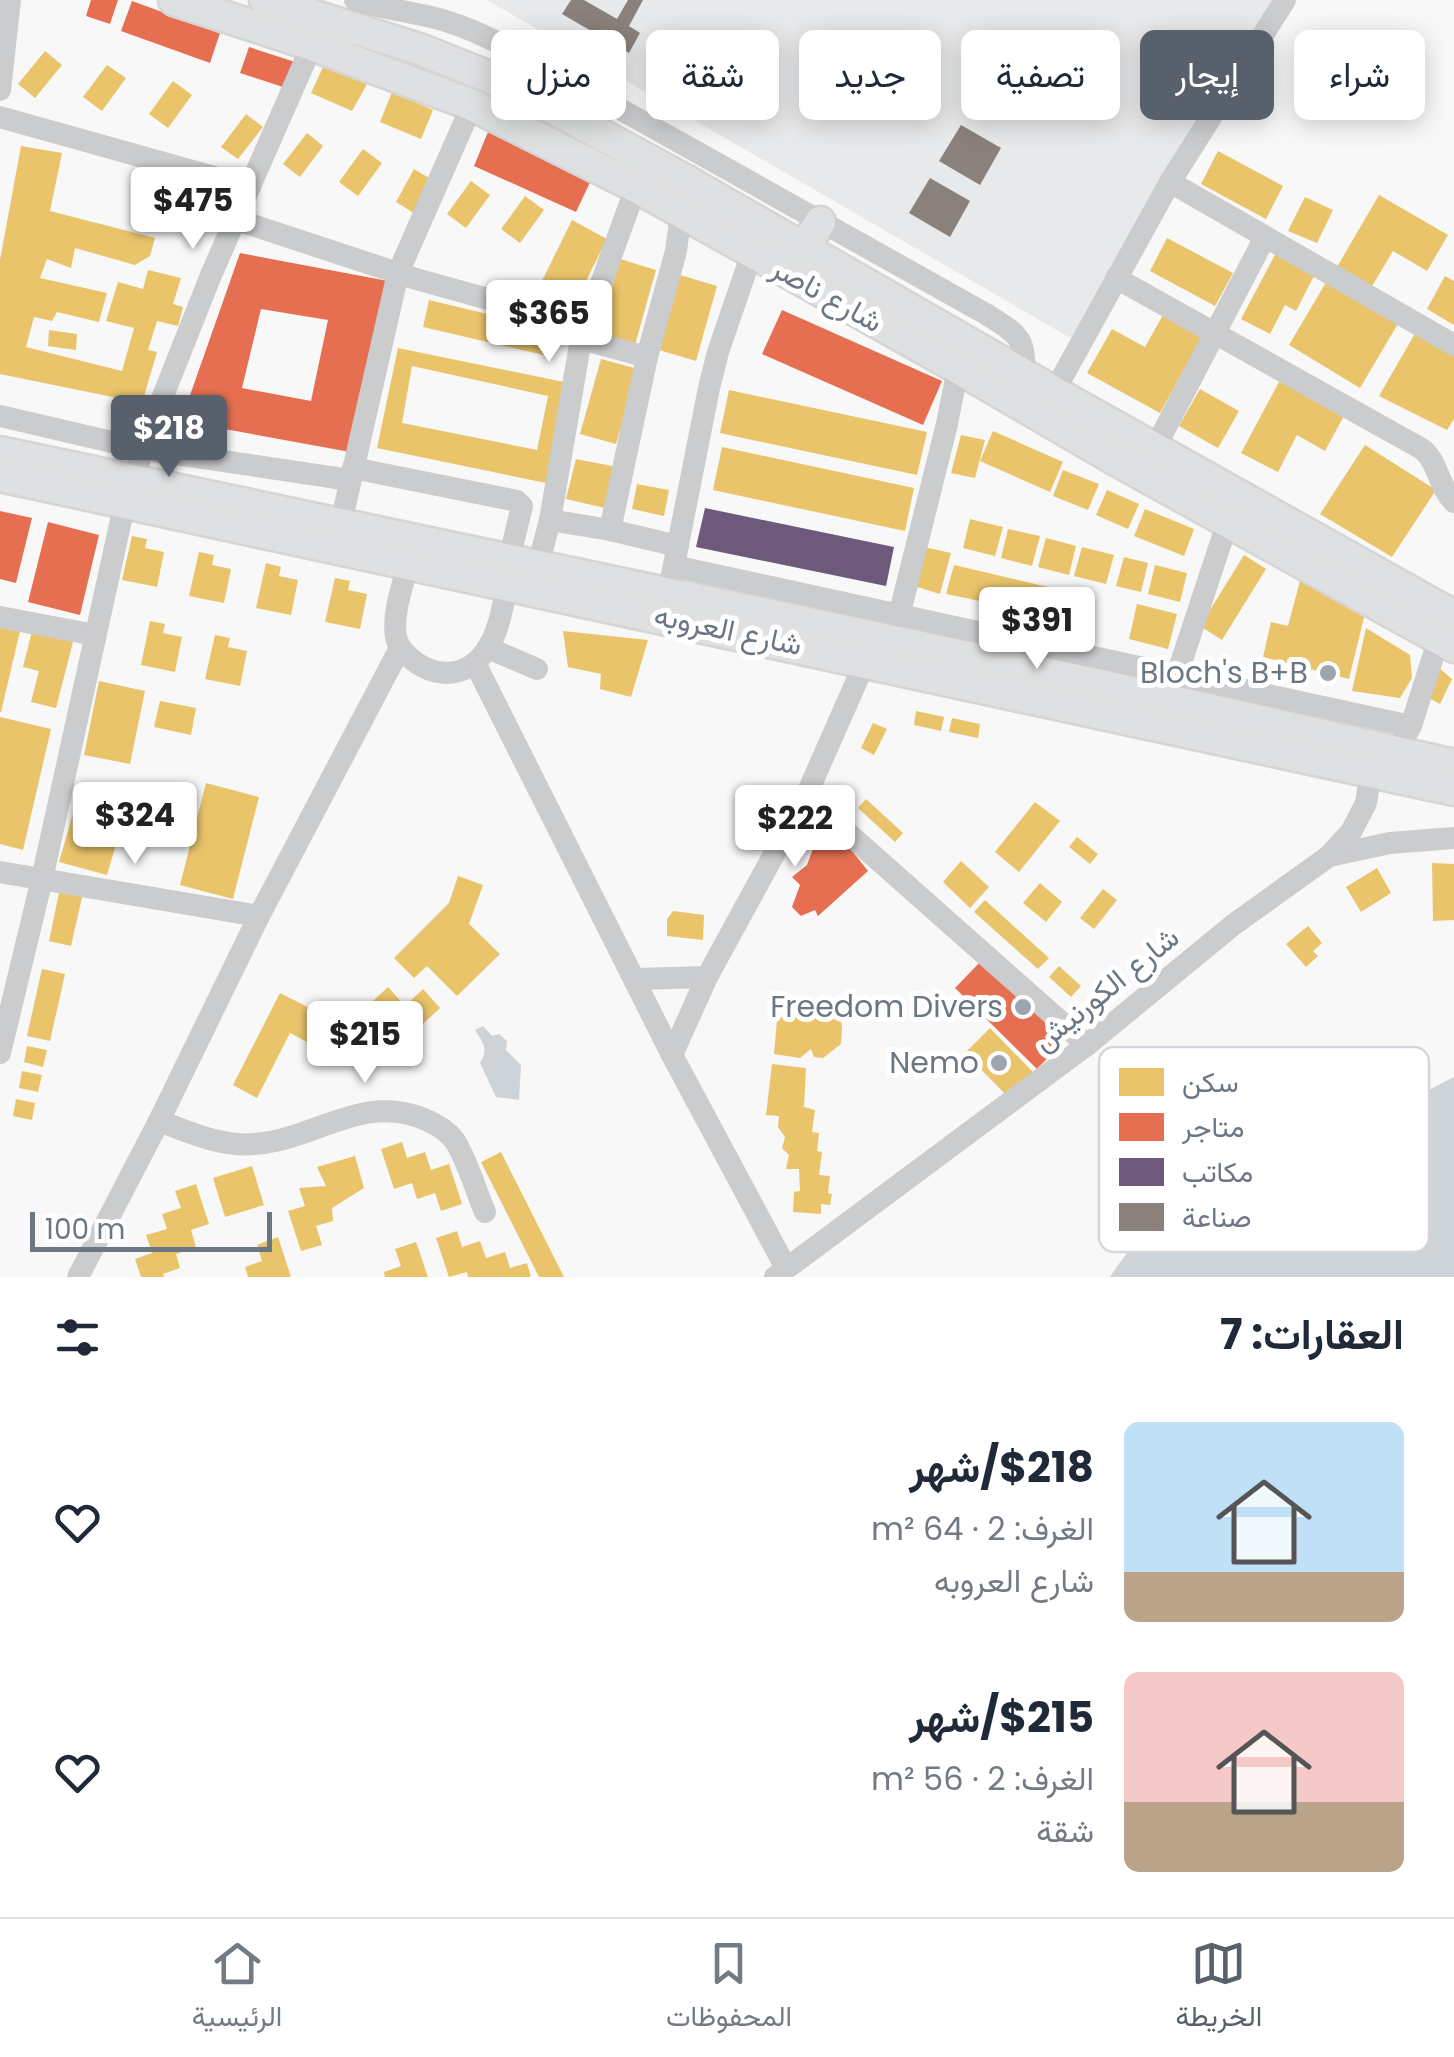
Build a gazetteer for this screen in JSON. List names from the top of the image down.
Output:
{
  "streets": {
    "main road": ["شارع ناصر", "شارع العروبه"],
    "street": ["شارع الكورنيش"]
  },
  "crossings": [
    ["شارع العروبه", "شارع الكورنيش"]
  ],
  "places": ["Bloch's B+B", "Freedom Divers", "Nemo"],
  "legend": [
    "سكن",
    "متاجر",
    "مكاتب",
    "صناعة"
  ],
  "scale_bar": "100 m",
  "page": {
    "chip": [
      "شراء",
      "إيجار",
      "تصفية",
      "جديد",
      "شقة",
      "منزل"
    ],
    "price": [
      "$475",
      "$365",
      "$218",
      "$391",
      "$324",
      "$222",
      "$215"
    ],
    "scale": "100 m",
    "heading": "العقارات: 7",
    "list": [
      {
        "name": "$218/شهر",
        "note": "الغرف: 2 · 64 m² · شارع العروبه"
      },
      {
        "name": "$215/شهر",
        "note": "الغرف: 2 · 56 m² · شقة"
      }
    ],
    "tabs": ["الخريطة", "المحفوظات", "الرئيسية"]
  }
}
